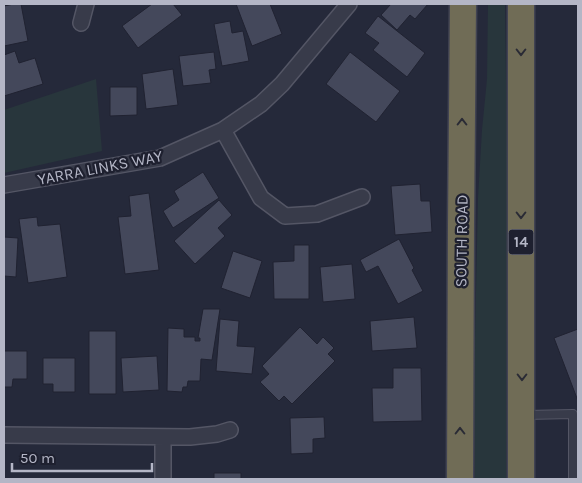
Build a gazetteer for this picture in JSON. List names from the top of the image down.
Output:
{
  "streets": {
    "highway": ["SOUTH ROAD", "14"],
    "street": ["YARRA LINKS WAY"]
  },
  "scale_bar": "50 m"
}
